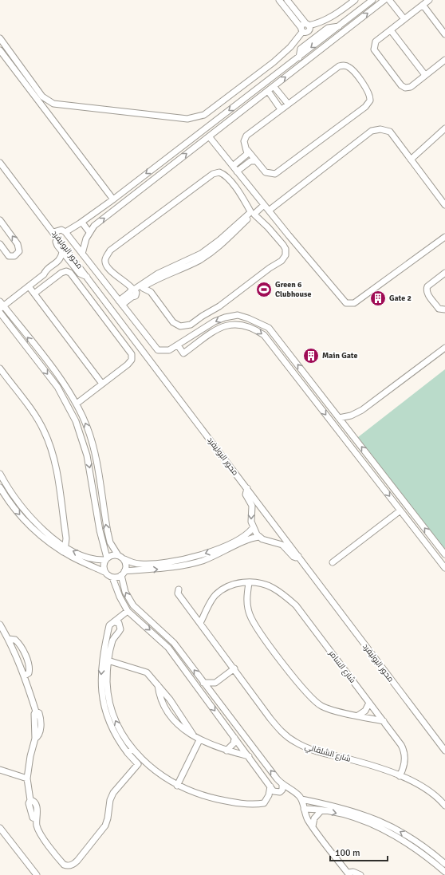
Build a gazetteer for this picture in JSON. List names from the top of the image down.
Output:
{
  "streets": {
    "street": ["محور البوليفرد", "شارع السامر", "شارع الشلقاني"]
  },
  "crossings": [
    ["شارع السامر", "شارع الشلقاني"]
  ],
  "places": {
    "sports": ["Green 6 Clubhouse"],
    "building": ["Gate 2", "Main Gate"]
  },
  "scale_bar": "100 m"
}
